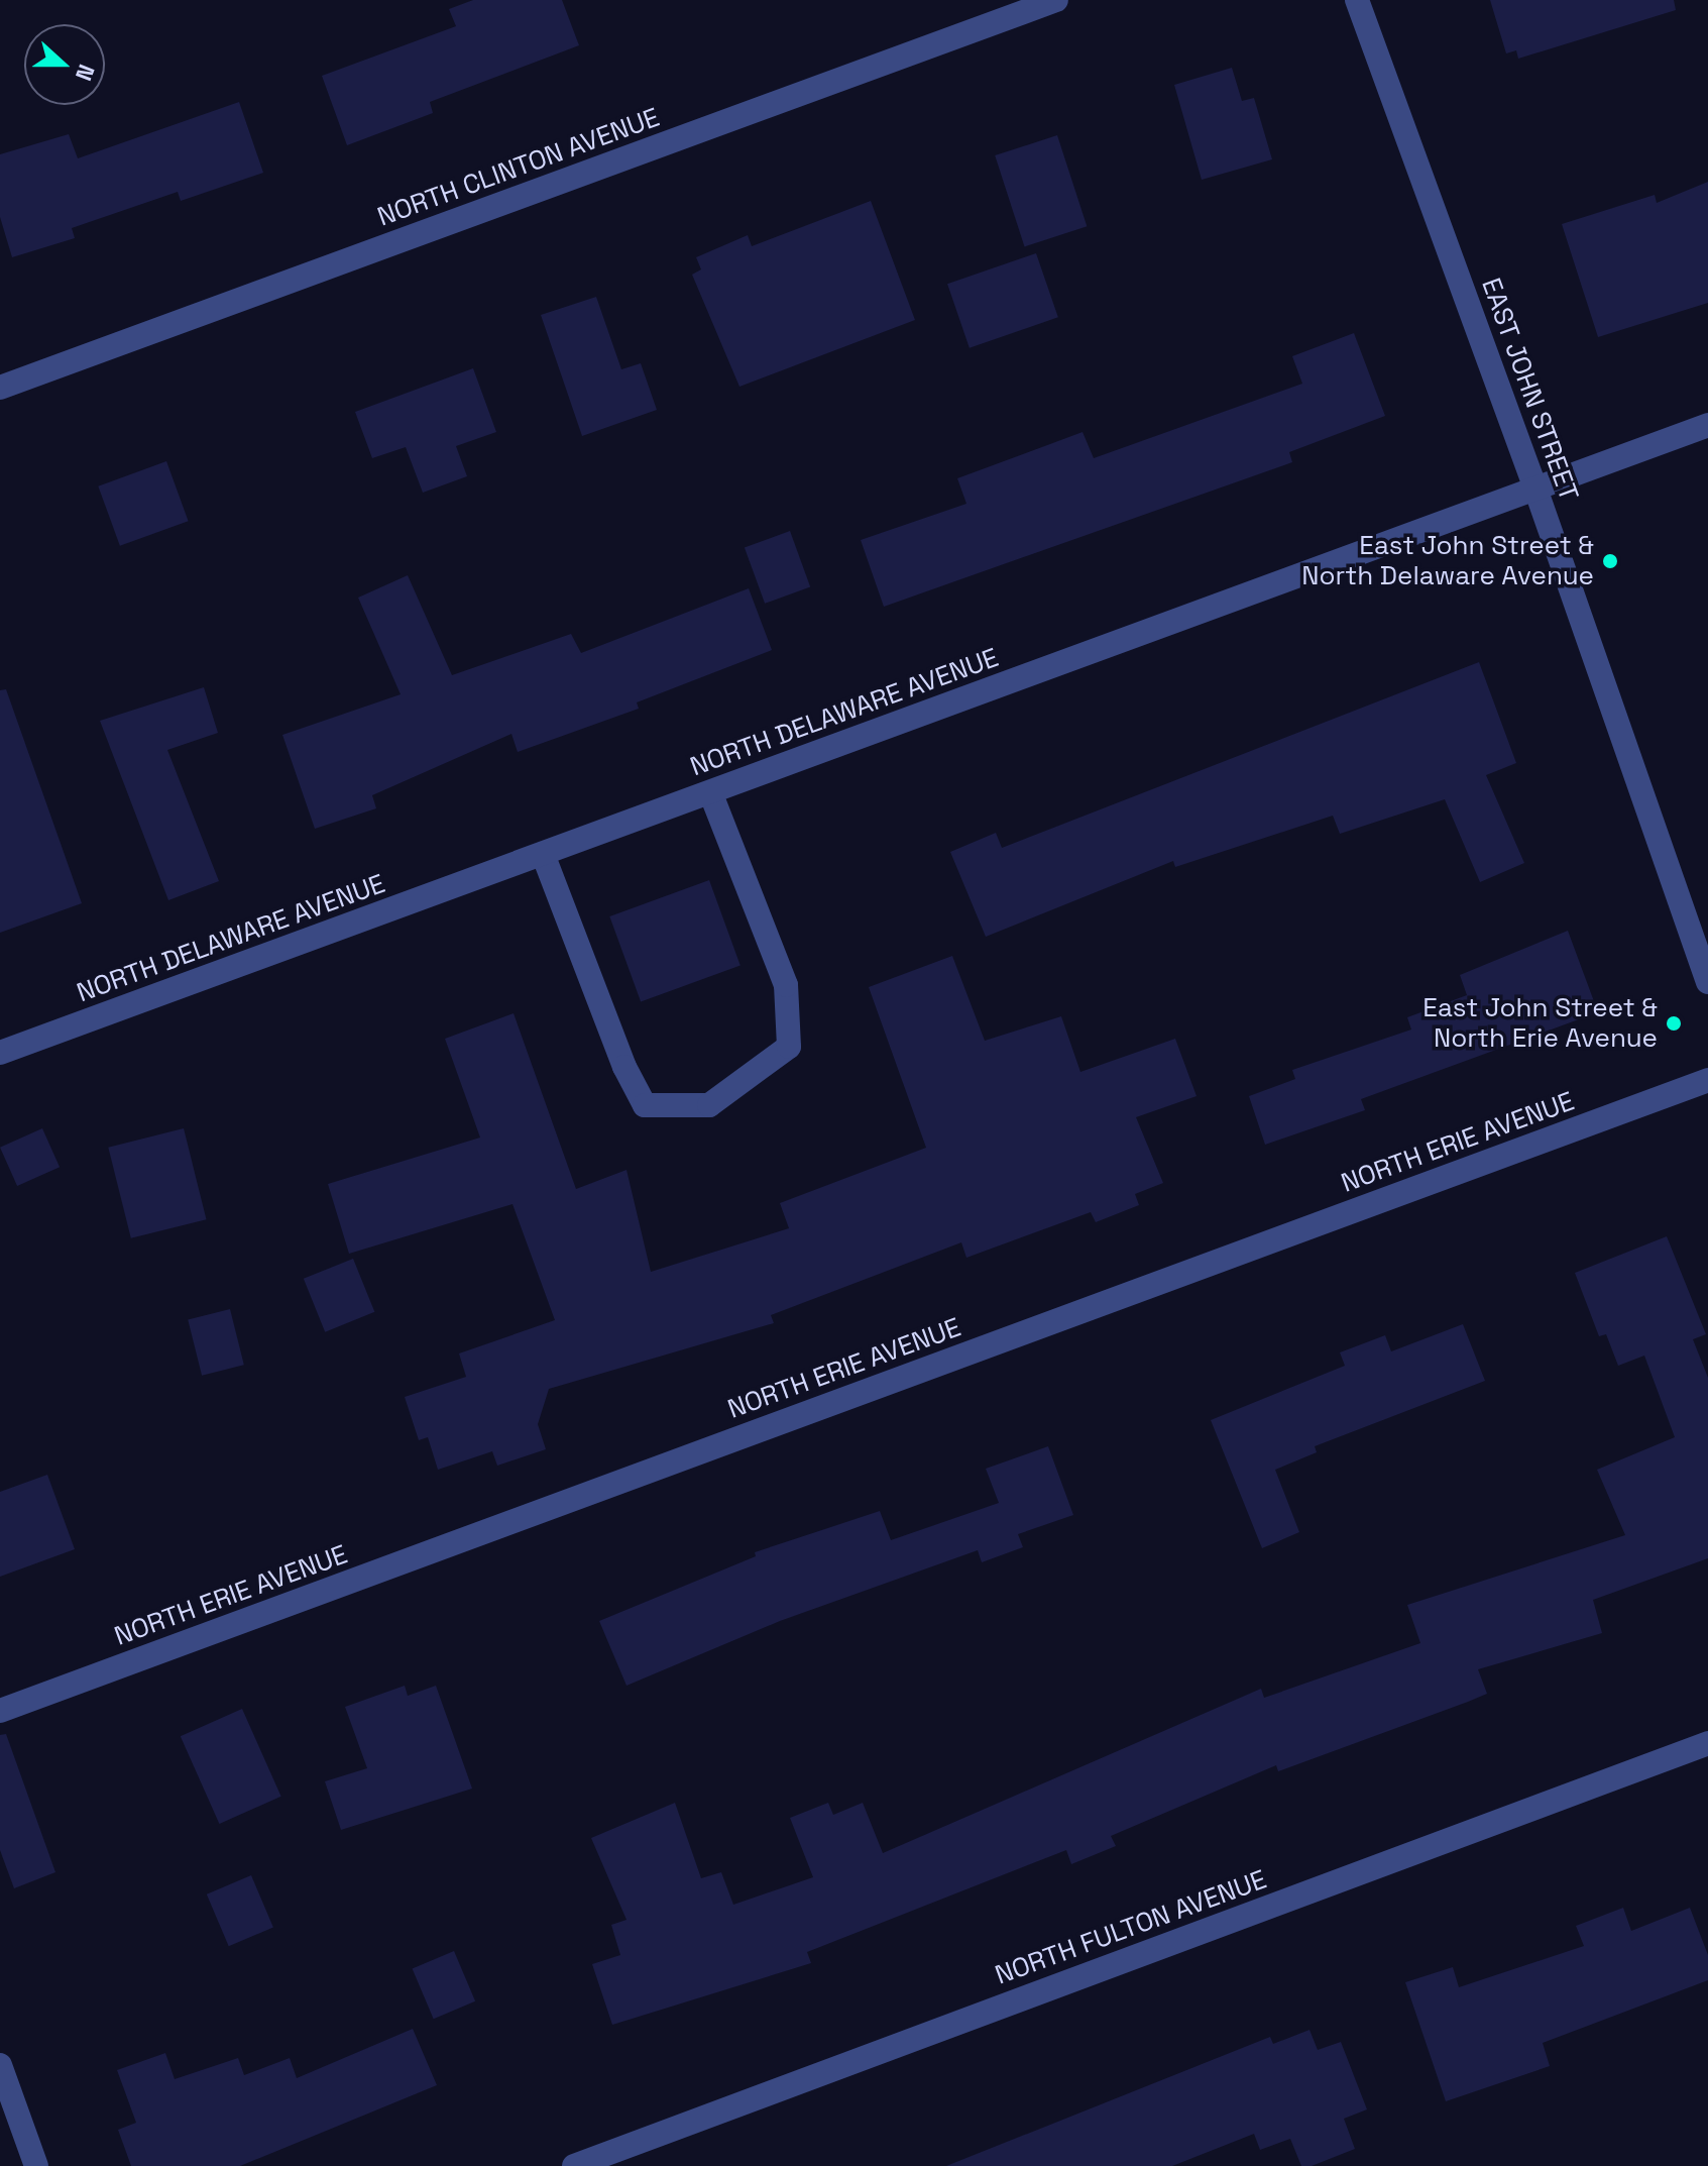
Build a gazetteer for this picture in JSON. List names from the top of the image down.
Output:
{
  "streets": {
    "street": [
      "NORTH CLINTON AVENUE",
      "EAST JOHN STREET",
      "NORTH DELAWARE AVENUE",
      "NORTH ERIE AVENUE",
      "NORTH FULTON AVENUE"
    ]
  },
  "crossings": [
    ["EAST JOHN STREET", "NORTH DELAWARE AVENUE"]
  ],
  "places": ["East John Street & North Delaware Avenue", "East John Street & North Erie Avenue"],
  "north": "right"
}
